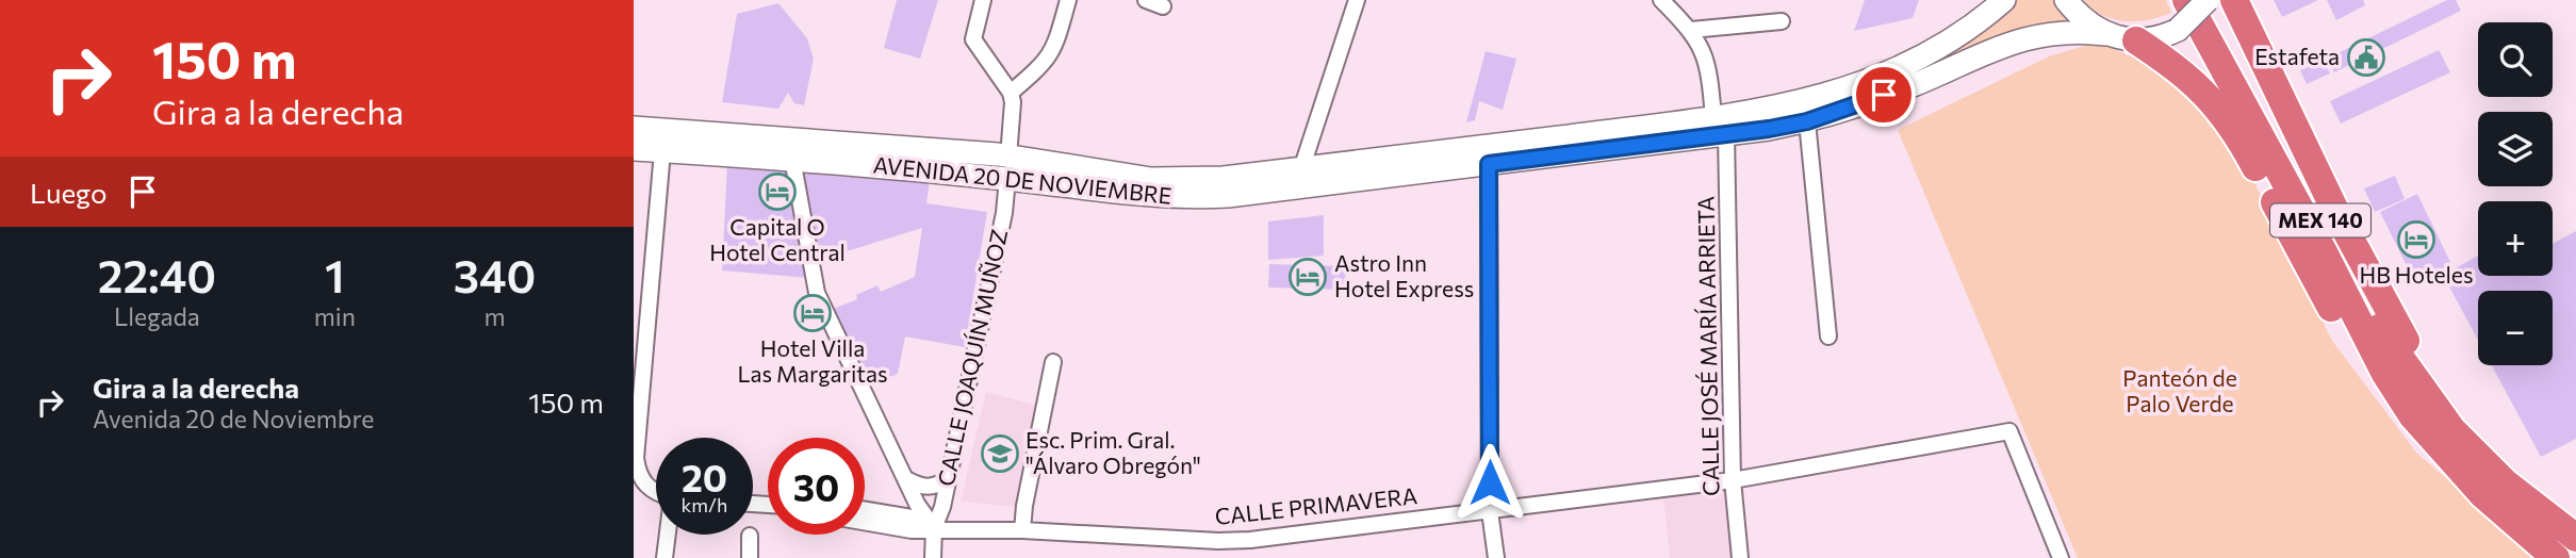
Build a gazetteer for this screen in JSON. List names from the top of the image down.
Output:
{
  "streets": {
    "highway": ["MEX 140"],
    "main road": ["AVENIDA 20 DE NOVIEMBRE"],
    "street": ["CALLE JOSÉ MARÍA ARRIETA", "CALLE JOAQUÍN MUÑOZ", "CALLE PRIMAVERA"]
  },
  "crossings": [
    ["AVENIDA 20 DE NOVIEMBRE", "CALLE JOSÉ MARÍA ARRIETA"],
    ["AVENIDA 20 DE NOVIEMBRE", "CALLE JOAQUÍN MUÑOZ"],
    ["CALLE JOSÉ MARÍA ARRIETA", "CALLE PRIMAVERA"],
    ["CALLE JOAQUÍN MUÑOZ", "CALLE PRIMAVERA"]
  ],
  "parks": ["Panteón de Palo Verde"],
  "places": {
    "public building": ["Estafeta"],
    "hotel": [
      "Capital O Hotel Central",
      "HB Hoteles",
      "Astro Inn Hotel Express",
      "Hotel Villa Las Margaritas"
    ],
    "school or university": ["Esc. Prim. Gral. \"Álvaro Obregón\""]
  },
  "page": {
    "turn": ["150 m", "Gira a la derecha"],
    "map_buttons": ["+", "−"],
    "then": "Luego",
    "eta": [
      "22:40",
      "Llegada",
      "1",
      "min",
      "340",
      "m"
    ],
    "list": [
      {
        "name": "Gira a la derecha",
        "note": "Avenida 20 de Noviembre",
        "value": "150 m"
      }
    ],
    "speed": "20 km/h",
    "limit": "30"
  }
}
